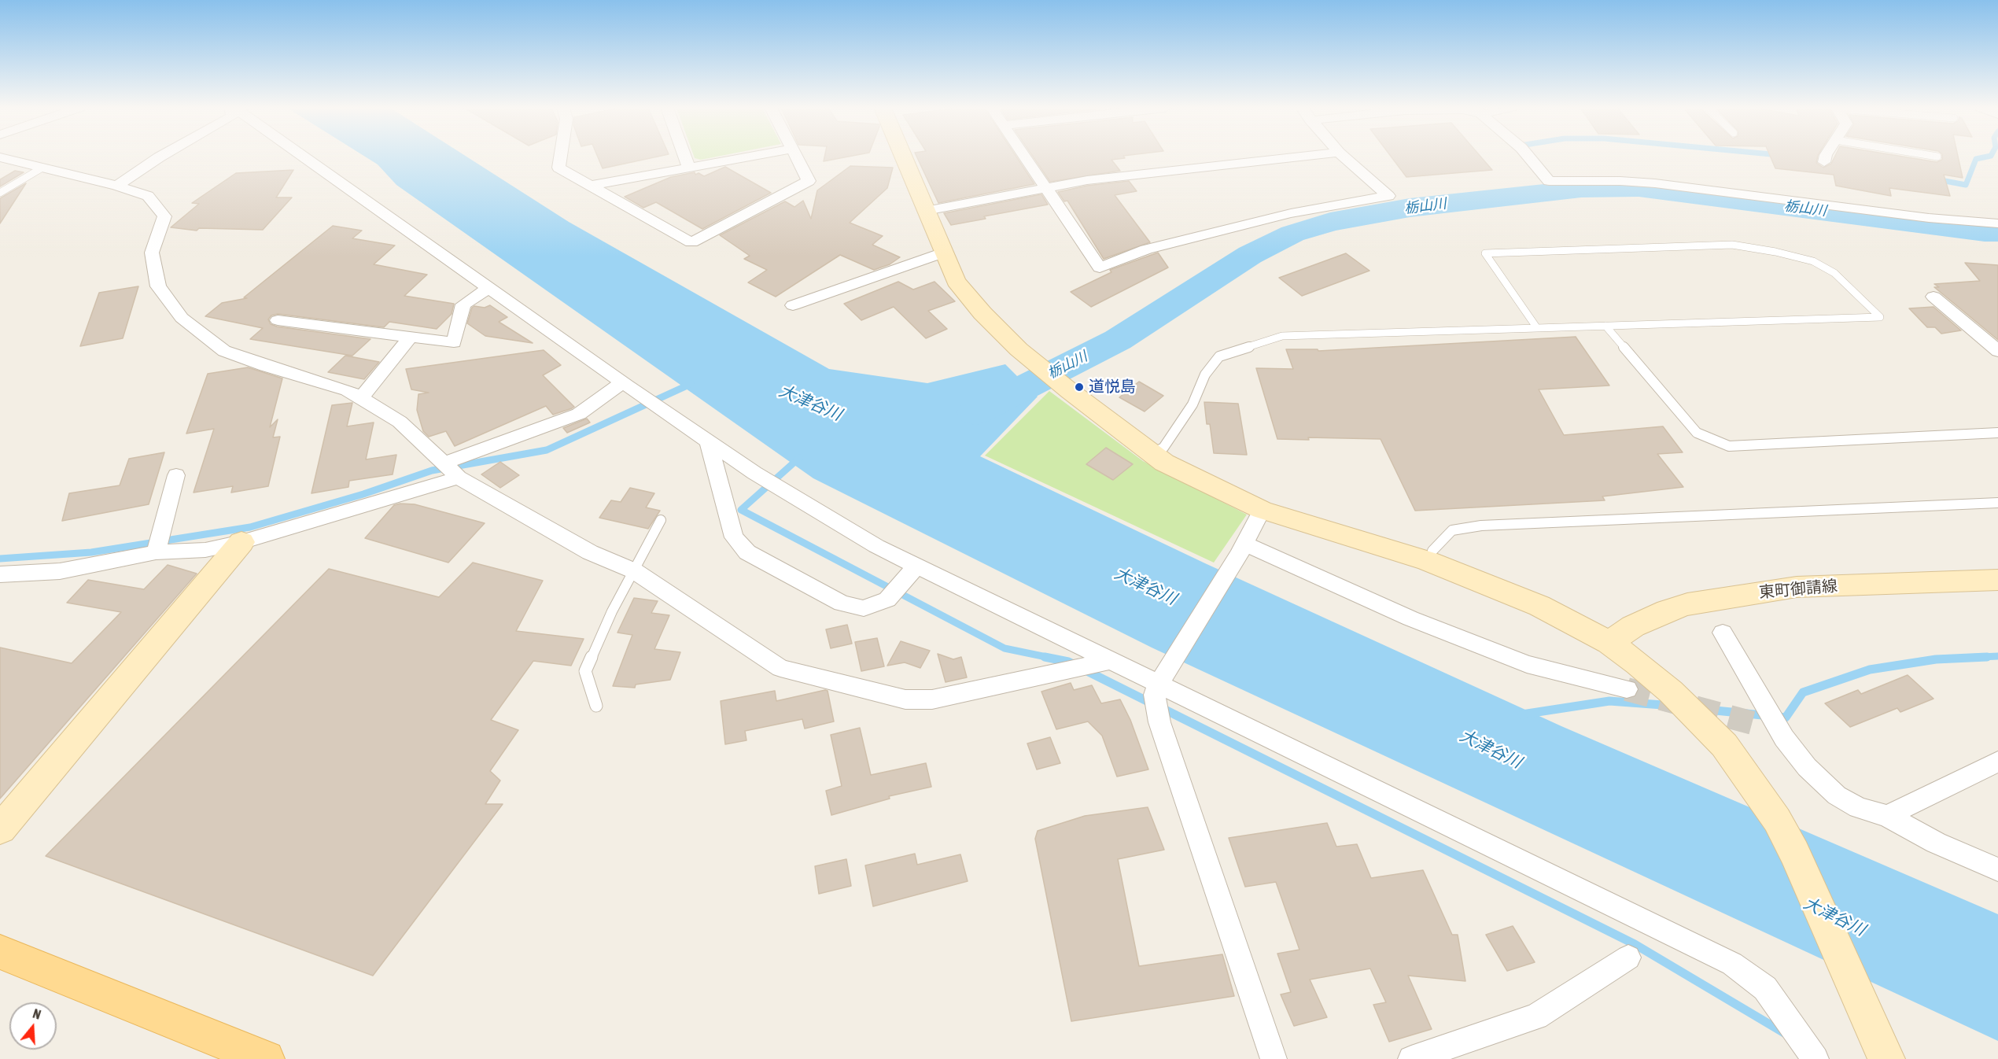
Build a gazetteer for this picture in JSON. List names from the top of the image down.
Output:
{
  "streets": {
    "street": ["東町御請線"]
  },
  "water": ["栃山川", "大津谷川"],
  "places": ["道悦島"],
  "north": "top"
}
